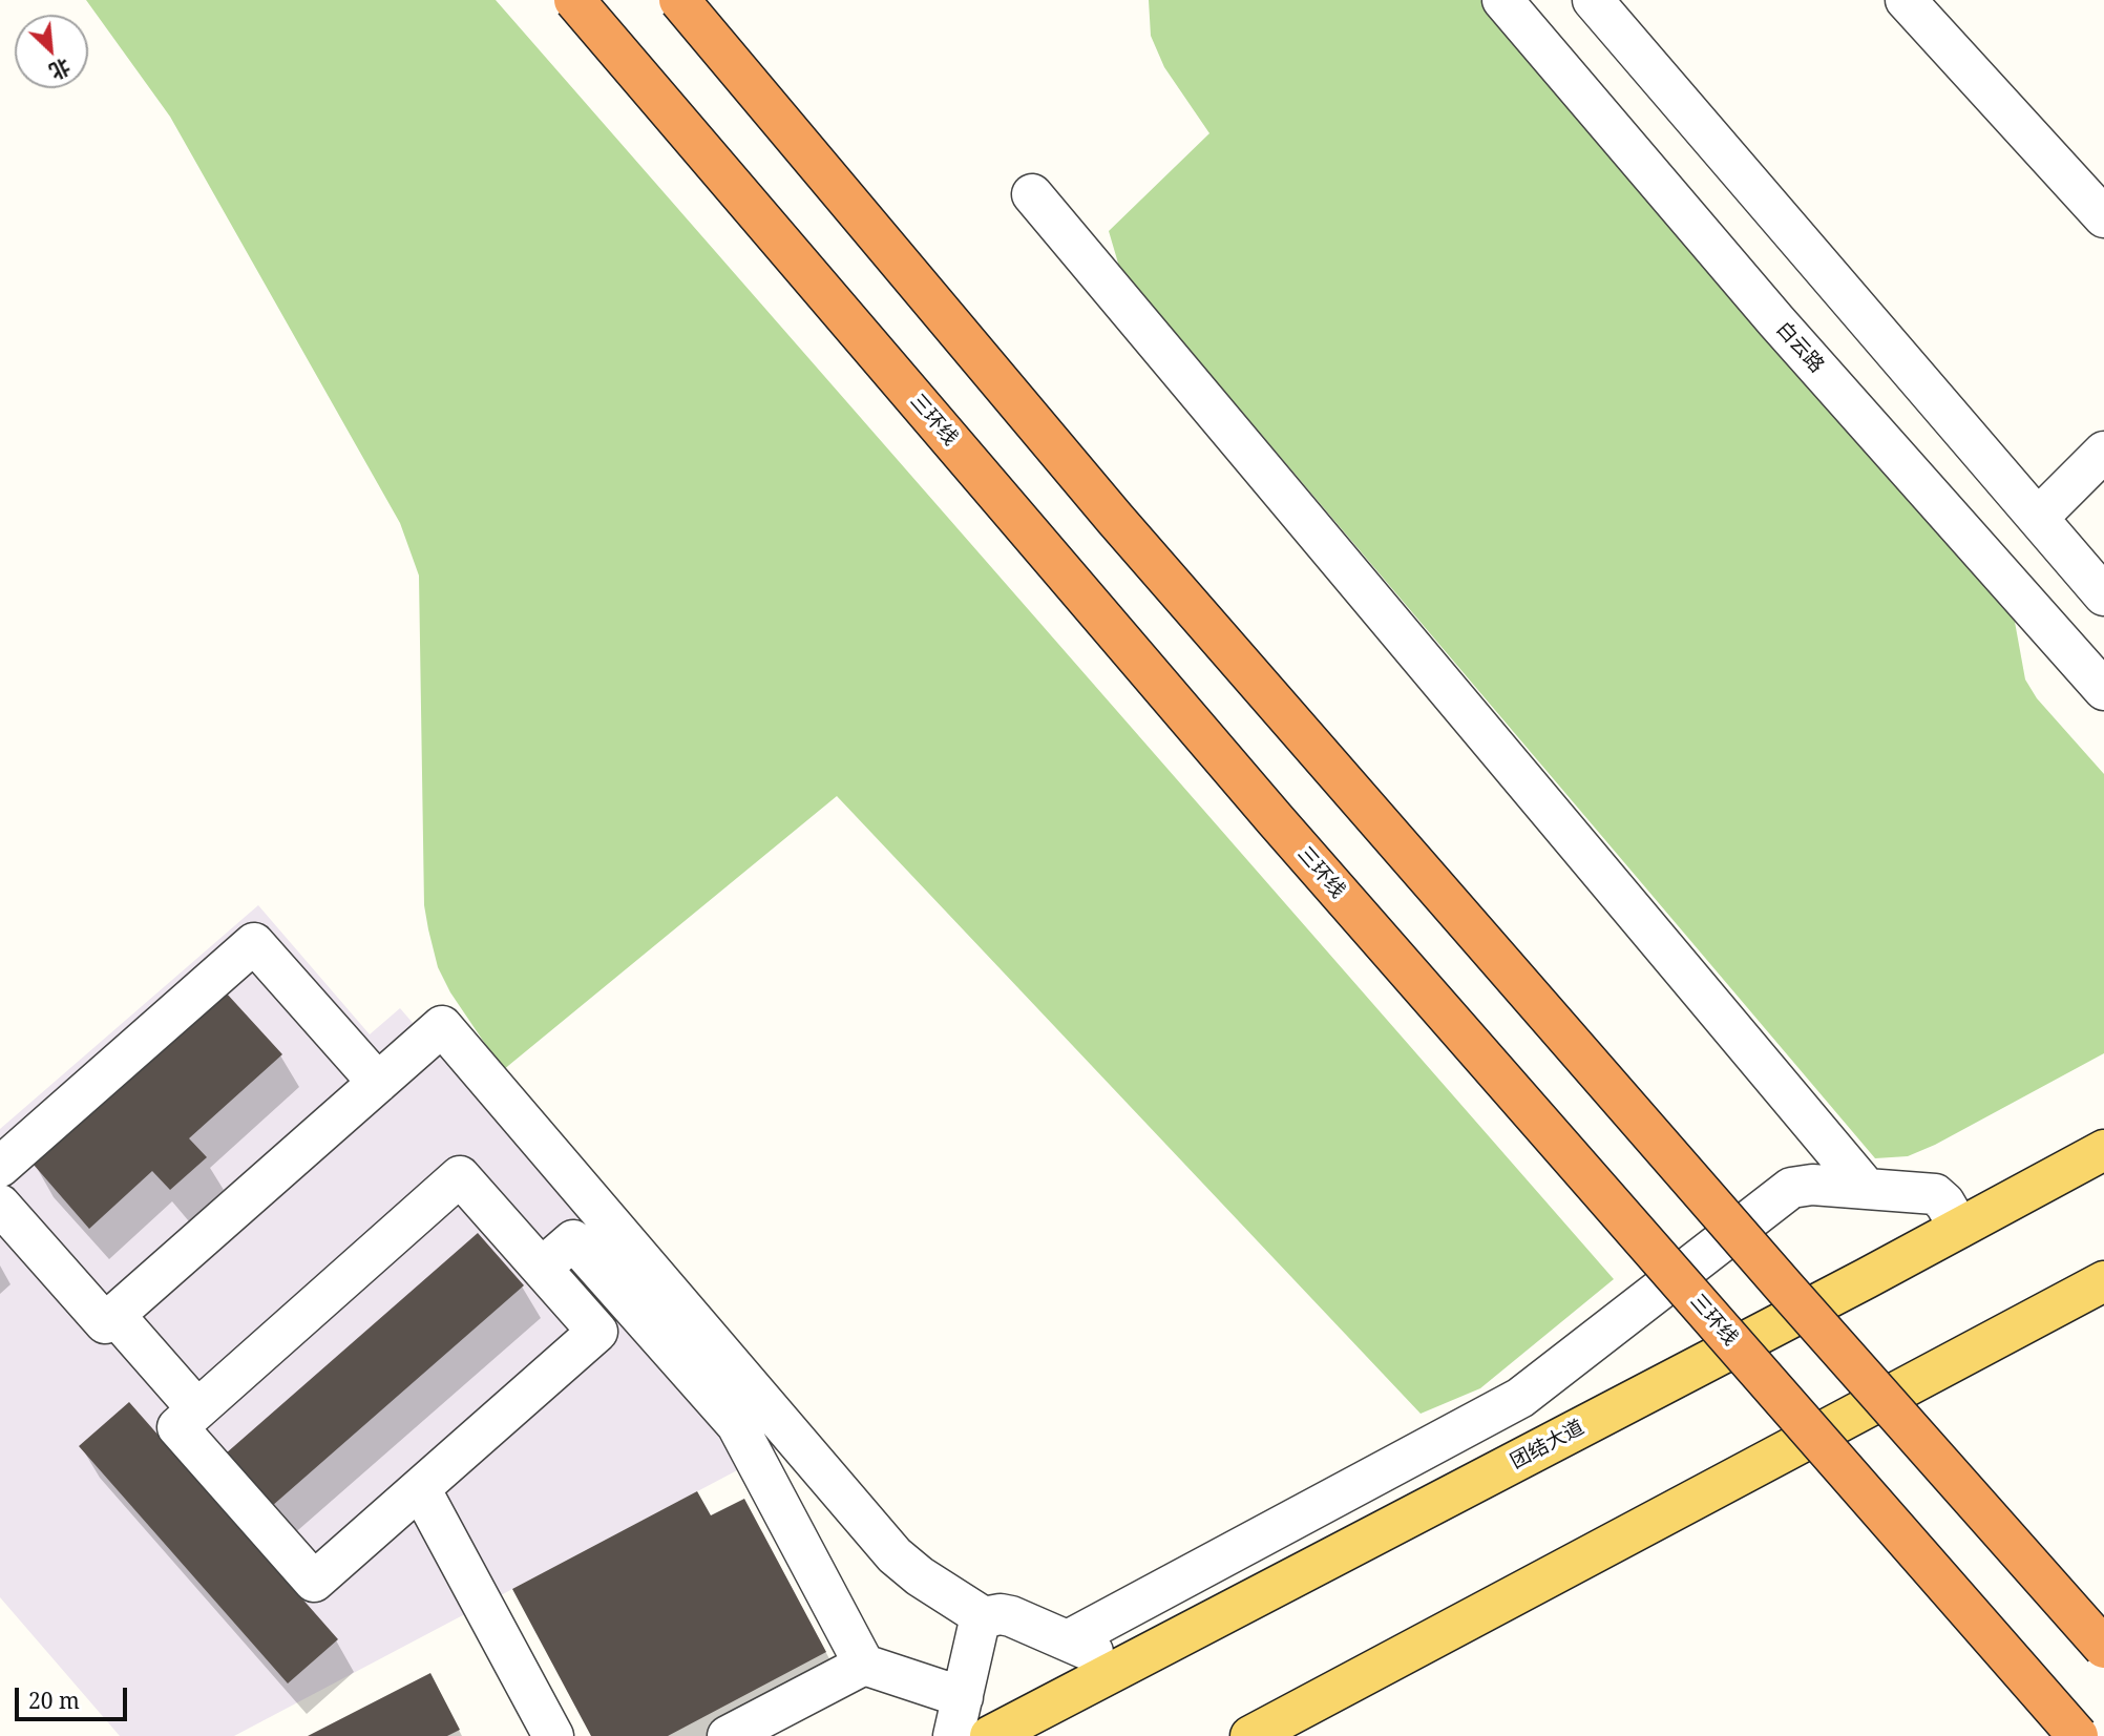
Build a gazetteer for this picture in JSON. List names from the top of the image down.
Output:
{
  "streets": {
    "highway": ["三环线"],
    "main road": ["团结大道"],
    "street": ["白云路"]
  },
  "scale_bar": "20 m",
  "north": "bottom right"
}
